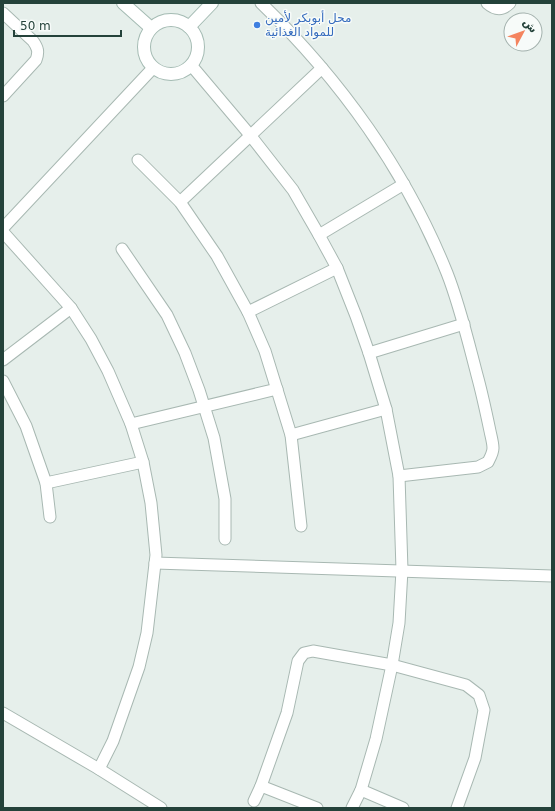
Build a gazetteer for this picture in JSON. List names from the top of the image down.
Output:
{
  "places": ["محل أبوبكر لأمين للمواد الغذائية"],
  "scale_bar": "50 m",
  "north": "top right"
}
